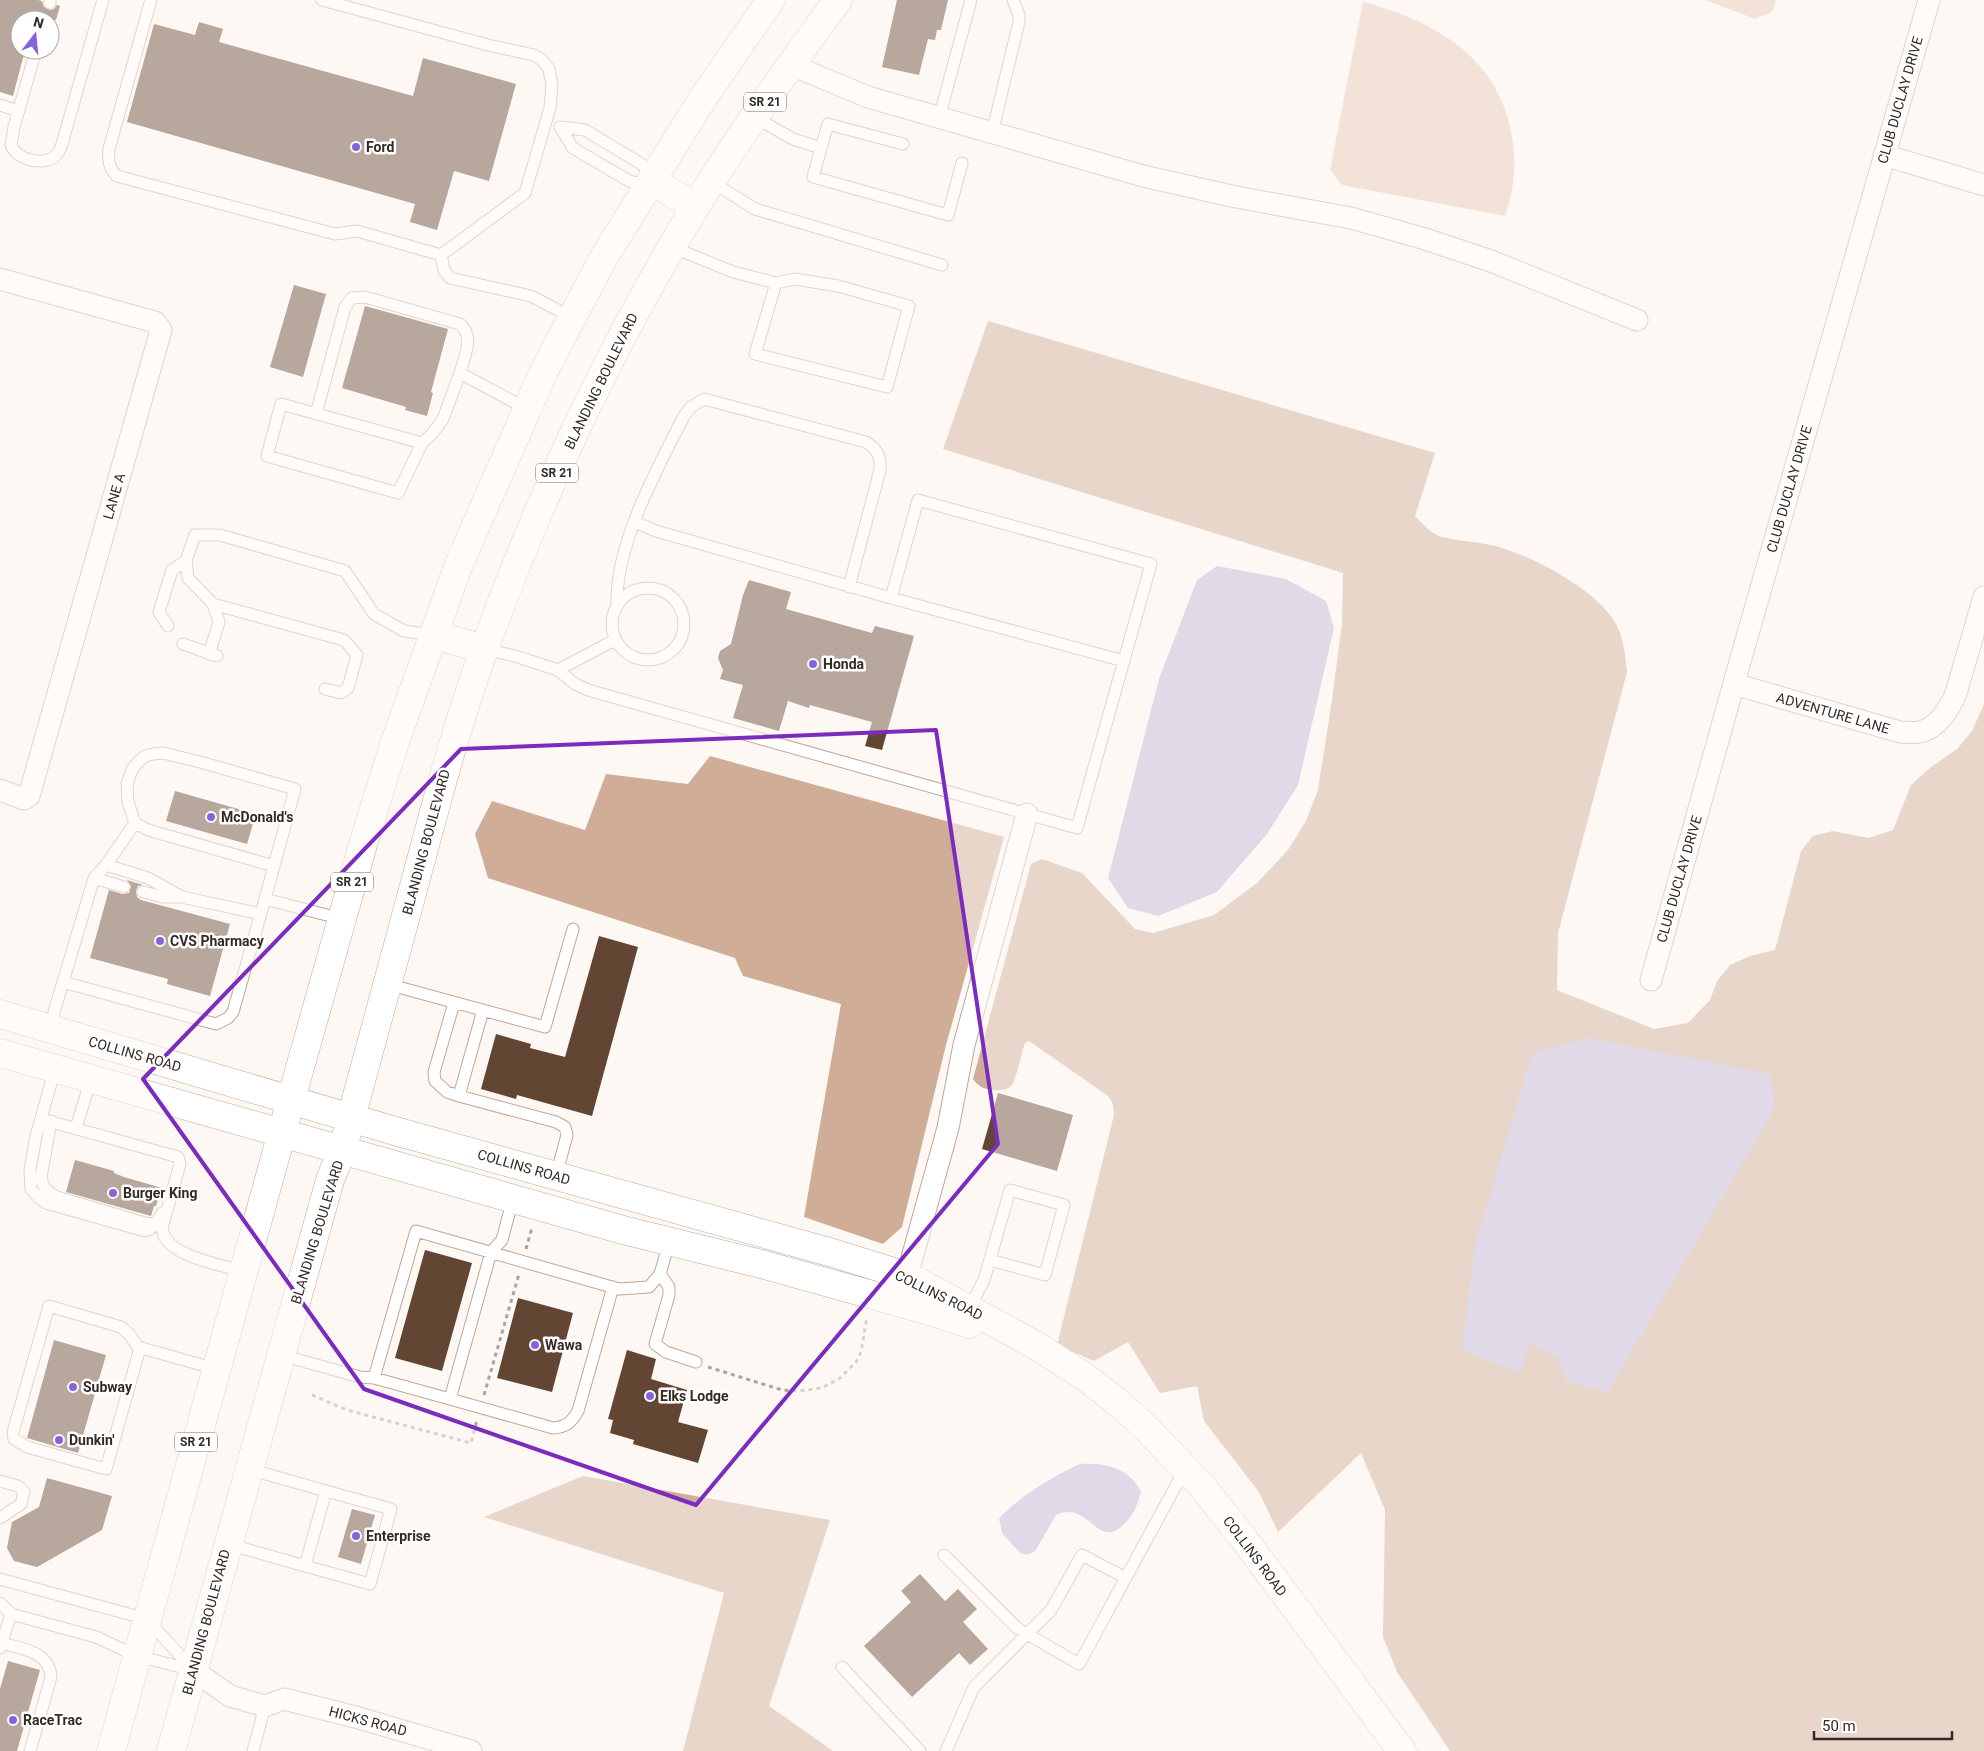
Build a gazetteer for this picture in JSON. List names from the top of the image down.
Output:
{
  "streets": {
    "main road": ["SR 21", "BLANDING BOULEVARD", "COLLINS ROAD"],
    "street": [
      "CLUB DUCLAY DRIVE",
      "LANE A",
      "ADVENTURE LANE",
      "HICKS ROAD"
    ]
  },
  "crossings": [
    ["CLUB DUCLAY DRIVE", "ADVENTURE LANE"],
    ["SR 21", "COLLINS ROAD"],
    ["BLANDING BOULEVARD", "COLLINS ROAD"],
    ["BLANDING BOULEVARD", "HICKS ROAD"]
  ],
  "places": [
    "Ford",
    "Honda",
    "McDonald's",
    "CVS Pharmacy",
    "Burger King",
    "Wawa",
    "Subway",
    "Elks Lodge",
    "Dunkin'",
    "Enterprise",
    "RaceTrac"
  ],
  "scale_bar": "50 m",
  "north": "top"
}
